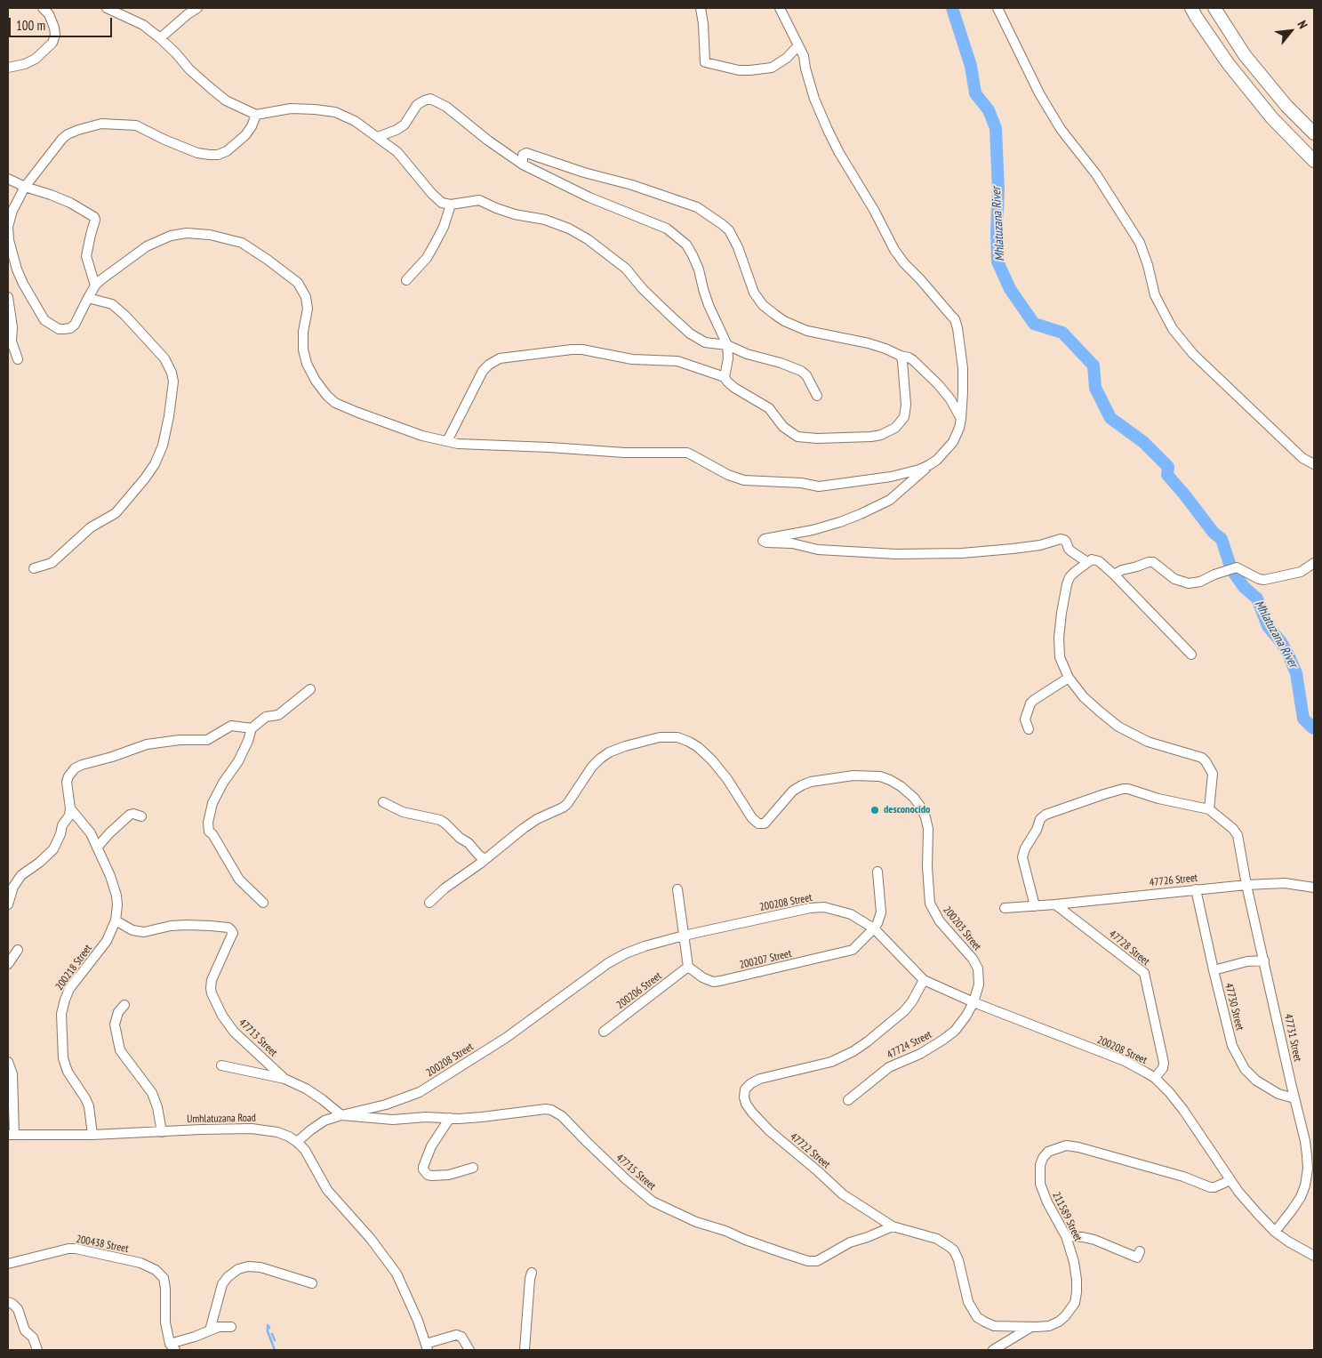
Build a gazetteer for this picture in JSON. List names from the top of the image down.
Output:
{
  "streets": {
    "street": [
      "47726 Street",
      "200208 Street",
      "200203 Street",
      "47728 Street",
      "200207 Street",
      "200218 Street",
      "200206 Street",
      "47730 Street",
      "47713 Street",
      "47731 Street",
      "47724 Street",
      "Umhlatuzana Road",
      "47722 Street",
      "47715 Street",
      "211589 Street",
      "200438 Street"
    ]
  },
  "crossings": [
    ["47726 Street", "47728 Street"],
    ["47726 Street", "47730 Street"],
    ["47726 Street", "47731 Street"],
    ["200208 Street", "200203 Street"],
    ["200208 Street", "47728 Street"],
    ["200208 Street", "200207 Street"],
    ["200208 Street", "47731 Street"],
    ["200208 Street", "47724 Street"],
    ["200208 Street", "Umhlatuzana Road"],
    ["200208 Street", "47722 Street"],
    ["200208 Street", "47715 Street"],
    ["200208 Street", "211589 Street"],
    ["200203 Street", "47724 Street"],
    ["200207 Street", "200206 Street"],
    ["200218 Street", "47713 Street"],
    ["200218 Street", "Umhlatuzana Road"],
    ["47730 Street", "47731 Street"],
    ["47722 Street", "47715 Street"],
    ["47722 Street", "211589 Street"]
  ],
  "water": ["Mhlatuzana River"],
  "places": ["desconocido"],
  "scale_bar": "100 m",
  "north": "top right"
}
